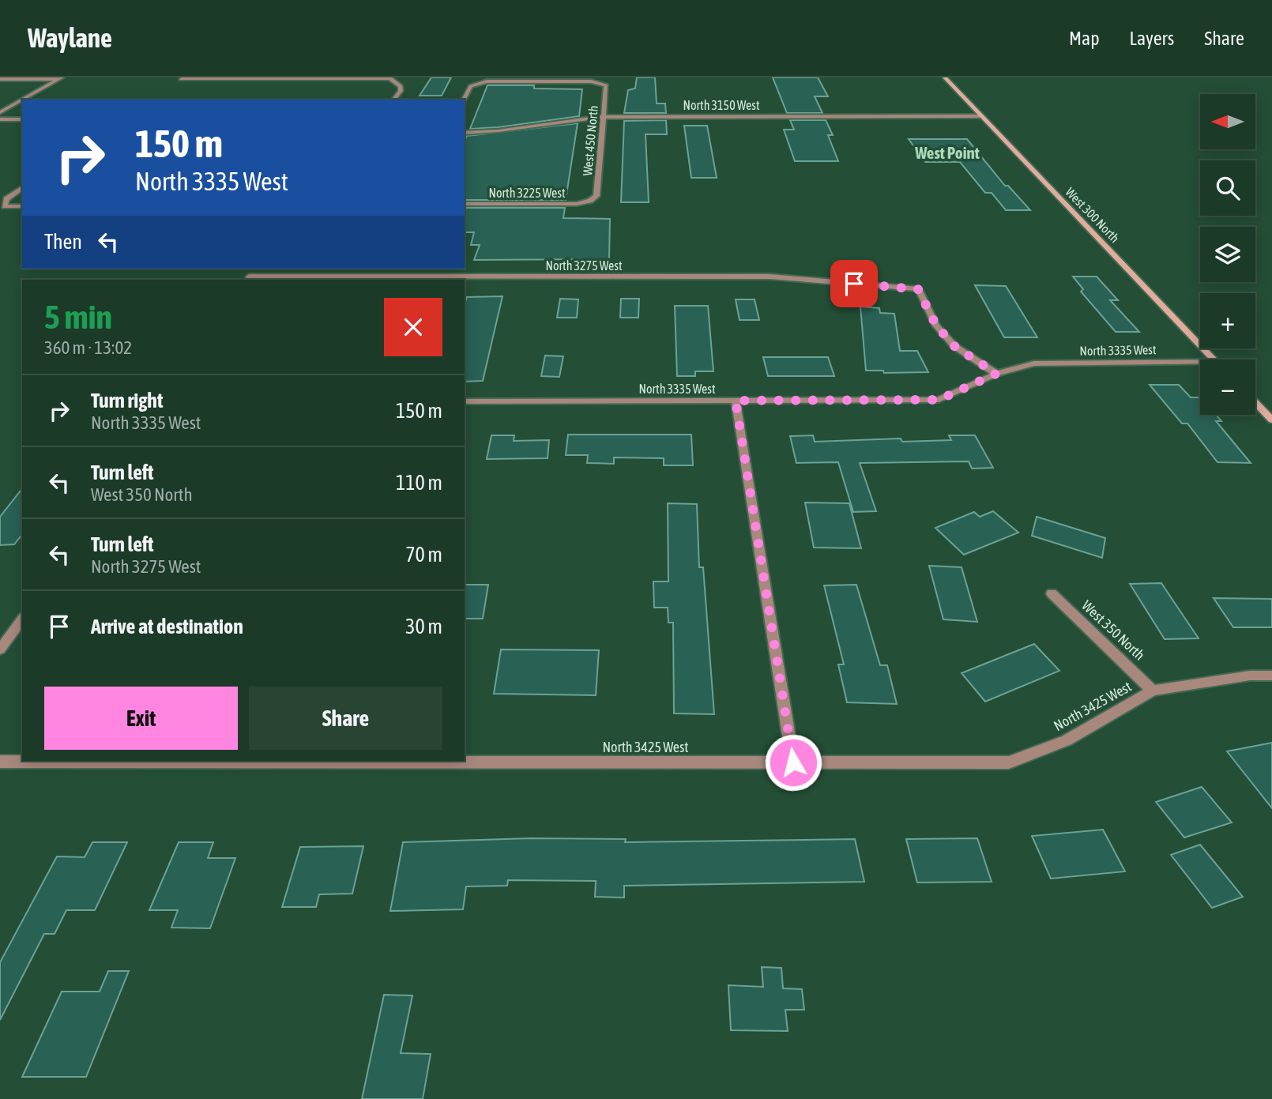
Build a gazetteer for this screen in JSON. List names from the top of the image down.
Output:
{
  "streets": {
    "main road": ["West 300 North"],
    "street": [
      "North 3150 West",
      "West 450 North",
      "North 3225 West",
      "North 3275 West",
      "North 3335 West",
      "West 350 North",
      "North 3425 West"
    ]
  },
  "crossings": [
    ["North 3150 West", "West 450 North"],
    ["North 3150 West", "West 300 North"],
    ["West 450 North", "North 3225 West"],
    ["North 3275 West", "North 3335 West"],
    ["West 350 North", "North 3425 West"]
  ],
  "districts": ["West Point"],
  "north": "left",
  "page": {
    "header": "Waylane",
    "nav": ["Map", "Layers", "Share"],
    "map_buttons": ["+", "−"],
    "turn": ["150 m", "North 3335 West"],
    "then": "Then",
    "heading": ["5 min", "360 m · 13:02"],
    "list": [
      {
        "name": "Turn right",
        "note": "North 3335 West",
        "value": "150 m"
      },
      {
        "name": "Turn left",
        "note": "West 350 North",
        "value": "110 m"
      },
      {
        "name": "Turn left",
        "note": "North 3275 West",
        "value": "70 m"
      },
      {
        "name": "Arrive at destination",
        "value": "30 m"
      }
    ],
    "buttons": ["Exit", "Share"]
  }
}
